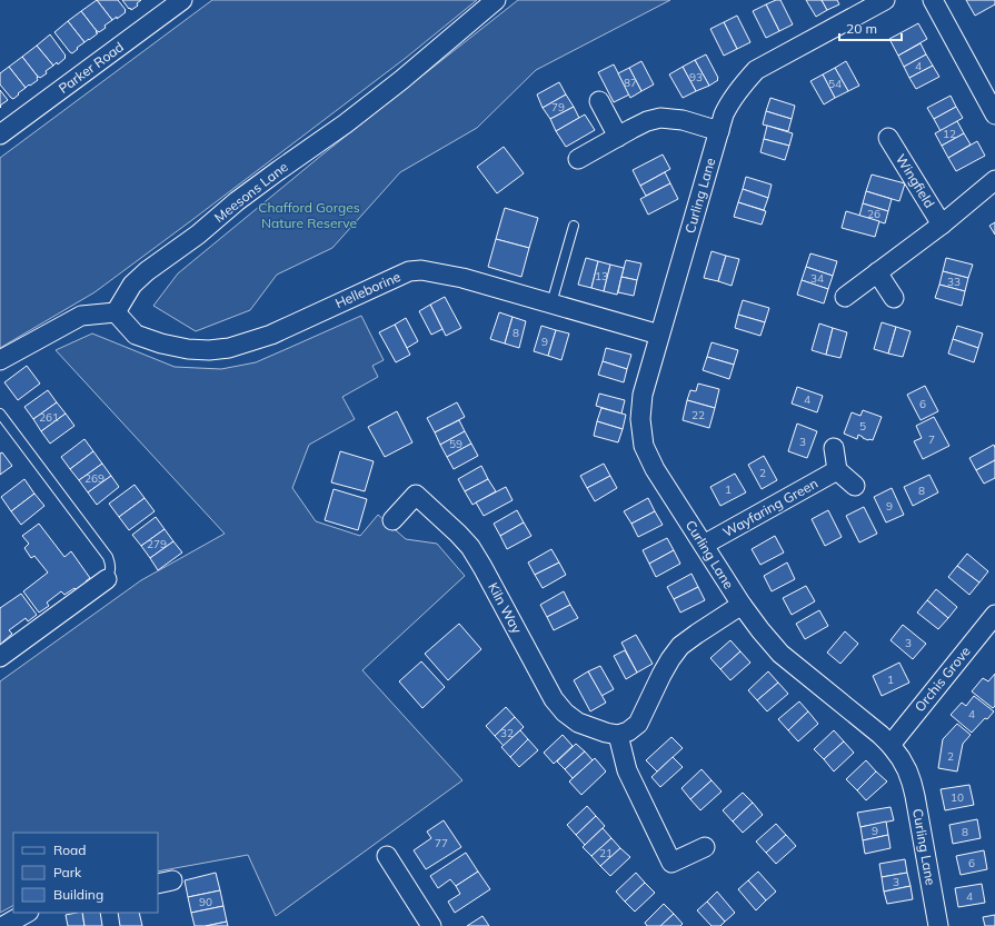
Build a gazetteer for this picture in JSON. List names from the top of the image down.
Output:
{
  "streets": {
    "street": [
      "Parker Road",
      "Wingfield",
      "Meesons Lane",
      "Curling Lane",
      "Helleborine",
      "Wayfaring Green",
      "Kiln Way",
      "Orchis Grove"
    ]
  },
  "crossings": [
    ["Meesons Lane", "Helleborine"],
    ["Curling Lane", "Helleborine"],
    ["Curling Lane", "Wayfaring Green"],
    ["Curling Lane", "Orchis Grove"]
  ],
  "parks": ["Chafford Gorges Nature Reserve"],
  "house_numbers": [
    "4",
    "93",
    "87",
    "54",
    "79",
    "12",
    "26",
    "13",
    "34",
    "33",
    "8",
    "9",
    "4",
    "6",
    "22",
    "261",
    "5",
    "7",
    "3",
    "59",
    "2",
    "269",
    "1",
    "8",
    "9",
    "279",
    "3",
    "1",
    "4",
    "32",
    "2",
    "10",
    "9",
    "8",
    "77",
    "21",
    "6",
    "3",
    "4",
    "90"
  ],
  "legend": ["Road", "Park", "Building"],
  "scale_bar": "20 m"
}
